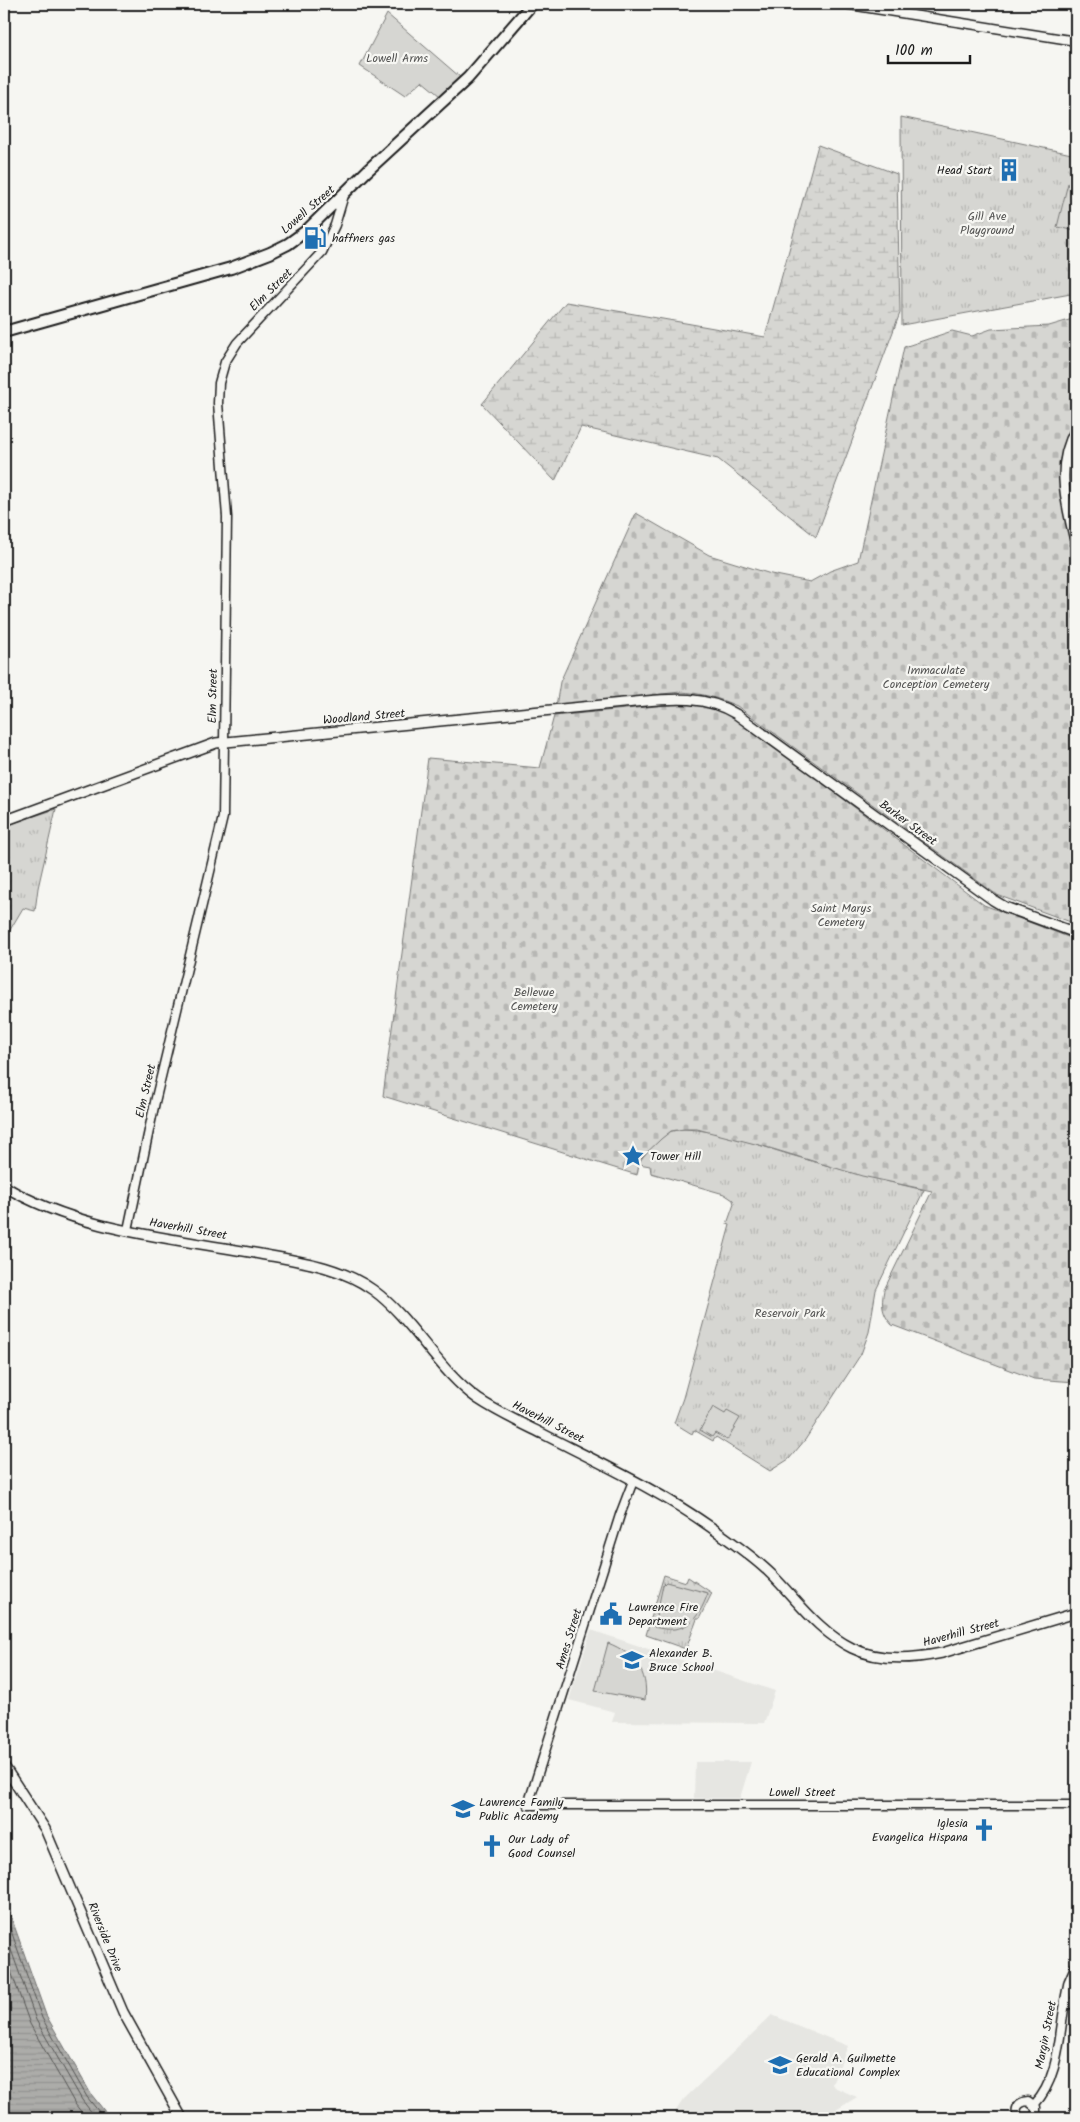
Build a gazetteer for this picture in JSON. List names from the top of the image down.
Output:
{
  "streets": {
    "main road": [
      "Lowell Street",
      "Woodland Street",
      "Barker Street",
      "Haverhill Street",
      "Riverside Drive",
      "Margin Street"
    ],
    "street": ["Elm Street", "Ames Street"]
  },
  "crossings": [
    ["Lowell Street", "Elm Street"],
    ["Lowell Street", "Ames Street"],
    ["Elm Street", "Woodland Street"],
    ["Elm Street", "Haverhill Street"],
    ["Woodland Street", "Barker Street"],
    ["Haverhill Street", "Ames Street"]
  ],
  "parks": [
    "Lowell Arms",
    "Gill Ave Playground",
    "Immaculate Conception Cemetery",
    "Saint Marys Cemetery",
    "Bellevue Cemetery",
    "Reservoir Park"
  ],
  "places": {
    "building": ["Head Start"],
    "fuel station": ["haffners gas"],
    "place": ["Tower Hill"],
    "public building": ["Lawrence Fire Department"],
    "school or university": ["Alexander B. Bruce School", "Lawrence Family Public Academy", "Gerald A. Guilmette Educational Complex"],
    "church": ["Iglesia Evangelica Hispana", "Our Lady of Good Counsel"]
  },
  "scale_bar": "100 m"
}
